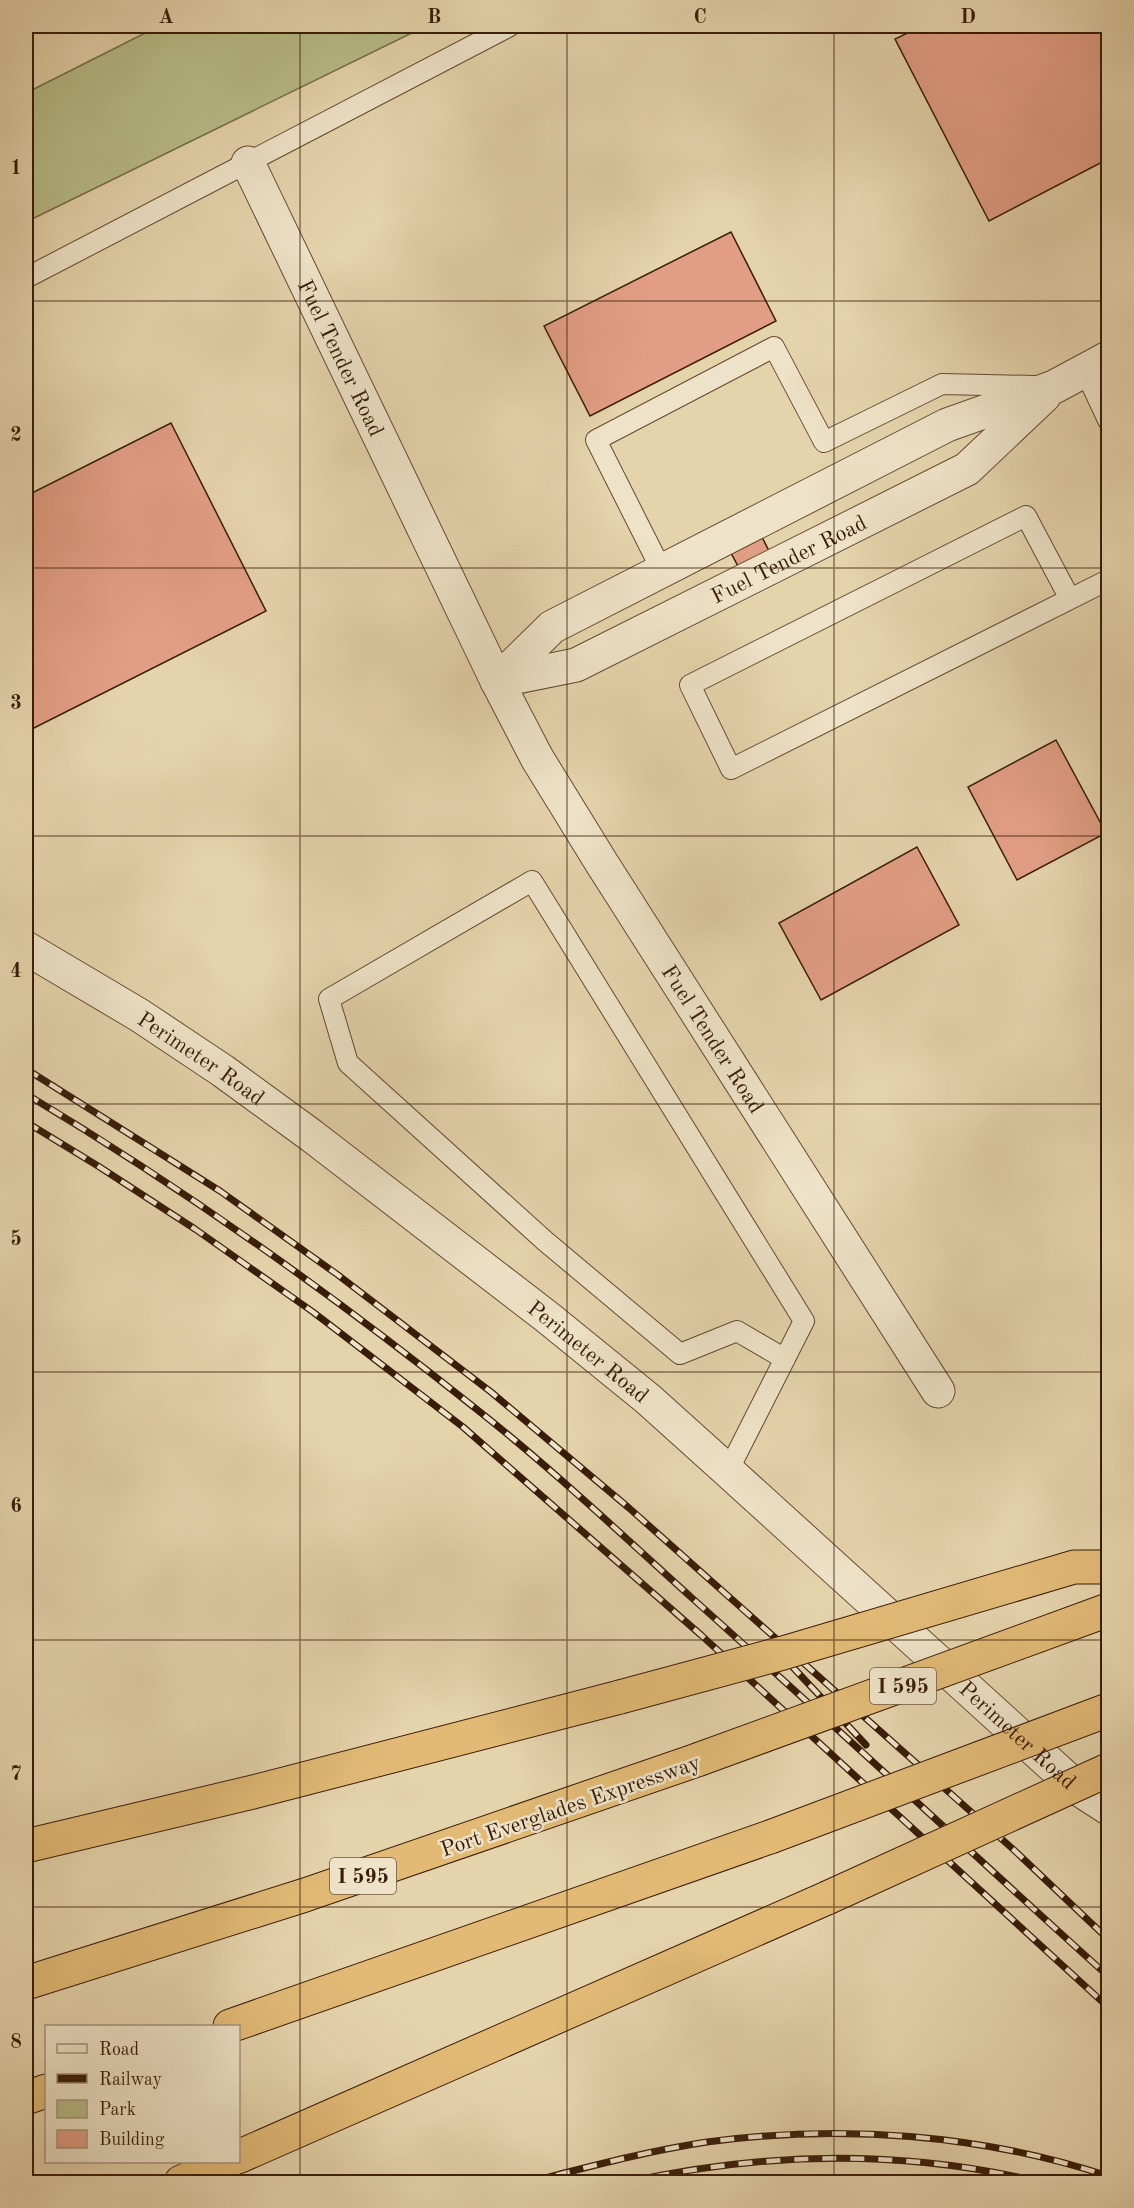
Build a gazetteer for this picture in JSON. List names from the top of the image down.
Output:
{
  "streets": {
    "highway": ["I 595", "Port Everglades Expressway"],
    "street": ["Fuel Tender Road", "Perimeter Road"]
  },
  "legend": [
    "Road",
    "Railway",
    "Park",
    "Building"
  ],
  "grid": {
    "columns": [
      "A",
      "B",
      "C",
      "D"
    ],
    "rows": [
      "1",
      "2",
      "3",
      "4",
      "5",
      "6",
      "7",
      "8"
    ]
  }
}
